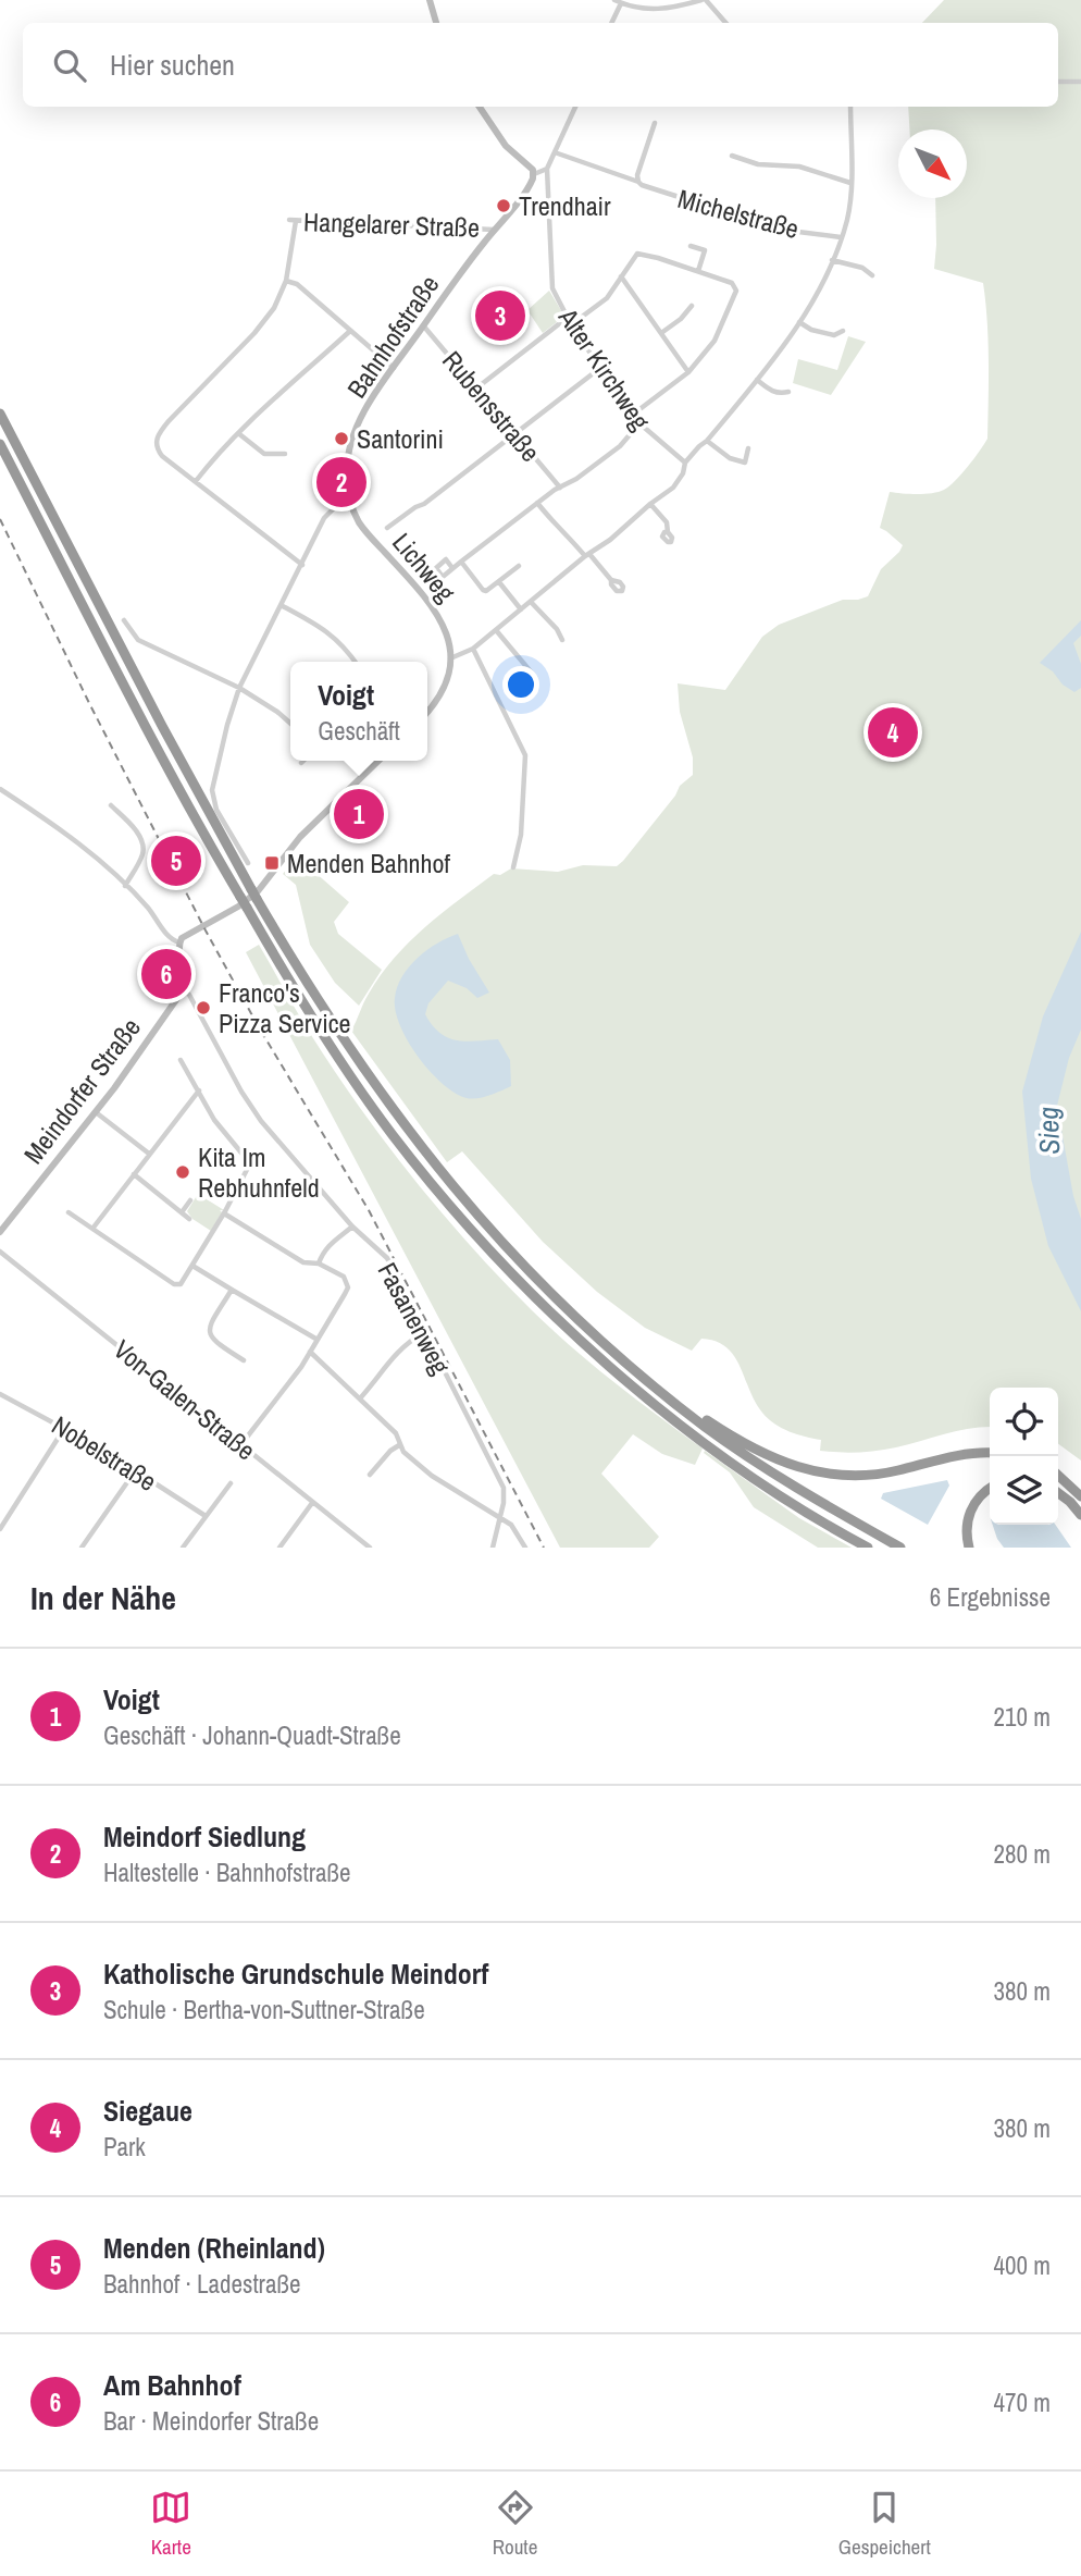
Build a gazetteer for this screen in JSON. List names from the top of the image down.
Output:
{
  "streets": {
    "main road": ["Bahnhofstraße", "Lichweg", "Meindorfer Straße"],
    "street": [
      "Michelstraße",
      "Hangelarer Straße",
      "Alter Kirchweg",
      "Rubensstraße",
      "Fasanenweg",
      "Von-Galen-Straße",
      "Nobelstraße"
    ]
  },
  "crossings": [
    ["Hangelarer Straße", "Bahnhofstraße"],
    ["Bahnhofstraße", "Rubensstraße"],
    ["Bahnhofstraße", "Lichweg"],
    ["Meindorfer Straße", "Fasanenweg"]
  ],
  "water": ["Sieg"],
  "places": {
    "other": [
      "Trendhair",
      "Santorini",
      "Franco's Pizza Service",
      "Kita Im Rebhuhnfeld"
    ],
    "transit": ["Menden Bahnhof"]
  },
  "north": "bottom right",
  "page": {
    "search": "Hier suchen",
    "pins": [
      "3",
      "2",
      "4",
      "1",
      "5",
      "6"
    ],
    "popup": ["Voigt", "Geschäft"],
    "heading": ["In der Nähe", "6 Ergebnisse"],
    "list": [
      {
        "mark": "1",
        "name": "Voigt",
        "note": "Geschäft · Johann-Quadt-Straße",
        "value": "210 m"
      },
      {
        "mark": "2",
        "name": "Meindorf Siedlung",
        "note": "Haltestelle · Bahnhofstraße",
        "value": "280 m"
      },
      {
        "mark": "3",
        "name": "Katholische Grundschule Meindorf",
        "note": "Schule · Bertha-von-Suttner-Straße",
        "value": "380 m"
      },
      {
        "mark": "4",
        "name": "Siegaue",
        "note": "Park",
        "value": "380 m"
      },
      {
        "mark": "5",
        "name": "Menden (Rheinland)",
        "note": "Bahnhof · Ladestraße",
        "value": "400 m"
      },
      {
        "mark": "6",
        "name": "Am Bahnhof",
        "note": "Bar · Meindorfer Straße",
        "value": "470 m"
      }
    ],
    "nav": ["Karte", "Route", "Gespeichert"]
  }
}
